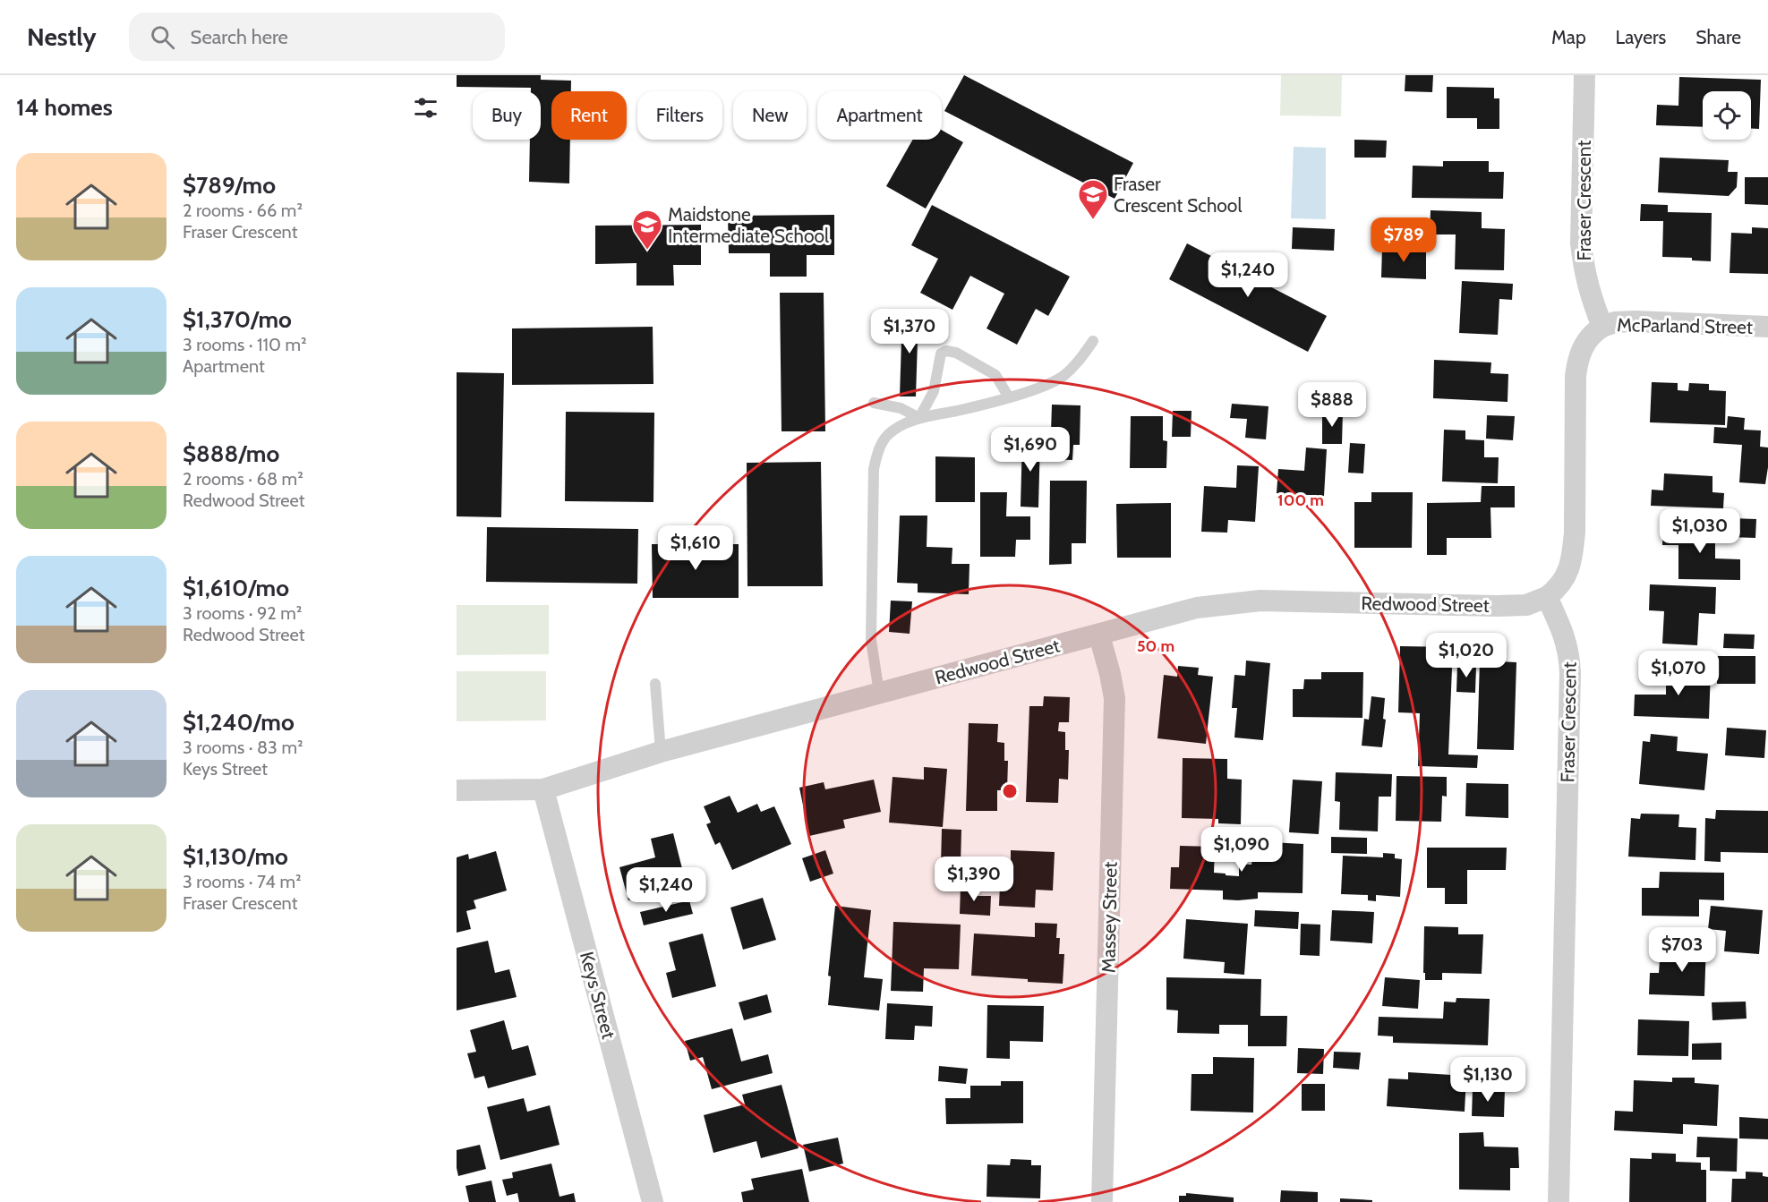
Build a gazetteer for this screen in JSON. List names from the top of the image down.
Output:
{
  "streets": {
    "street": [
      "Fraser Crescent",
      "McParland Street",
      "Redwood Street",
      "Massey Street",
      "Keys Street"
    ]
  },
  "crossings": [
    ["Fraser Crescent", "McParland Street"],
    ["Fraser Crescent", "Redwood Street"],
    ["Redwood Street", "Massey Street"],
    ["Redwood Street", "Keys Street"]
  ],
  "places": {
    "school or university": ["Fraser Crescent School", "Maidstone Intermediate School"]
  },
  "page": {
    "header": "Nestly",
    "search": "Search here",
    "nav": ["Map", "Layers", "Share"],
    "heading": "14 homes",
    "chip": [
      "Buy",
      "Rent",
      "Filters",
      "New",
      "Apartment"
    ],
    "list": [
      {
        "name": "$789/mo",
        "note": "2 rooms · 66 m² · Fraser Crescent"
      },
      {
        "name": "$1,370/mo",
        "note": "3 rooms · 110 m² · Apartment"
      },
      {
        "name": "$888/mo",
        "note": "2 rooms · 68 m² · Redwood Street"
      },
      {
        "name": "$1,610/mo",
        "note": "3 rooms · 92 m² · Redwood Street"
      },
      {
        "name": "$1,240/mo",
        "note": "3 rooms · 83 m² · Keys Street"
      },
      {
        "name": "$1,130/mo",
        "note": "3 rooms · 74 m² · Fraser Crescent"
      }
    ],
    "price": [
      "$789",
      "$1,240",
      "$1,370",
      "$888",
      "$1,690",
      "$1,030",
      "$1,610",
      "$1,020",
      "$1,070",
      "$1,090",
      "$1,390",
      "$1,240",
      "$703",
      "$1,130"
    ]
  },
  "rings": ["100 m", "50 m"]
}
